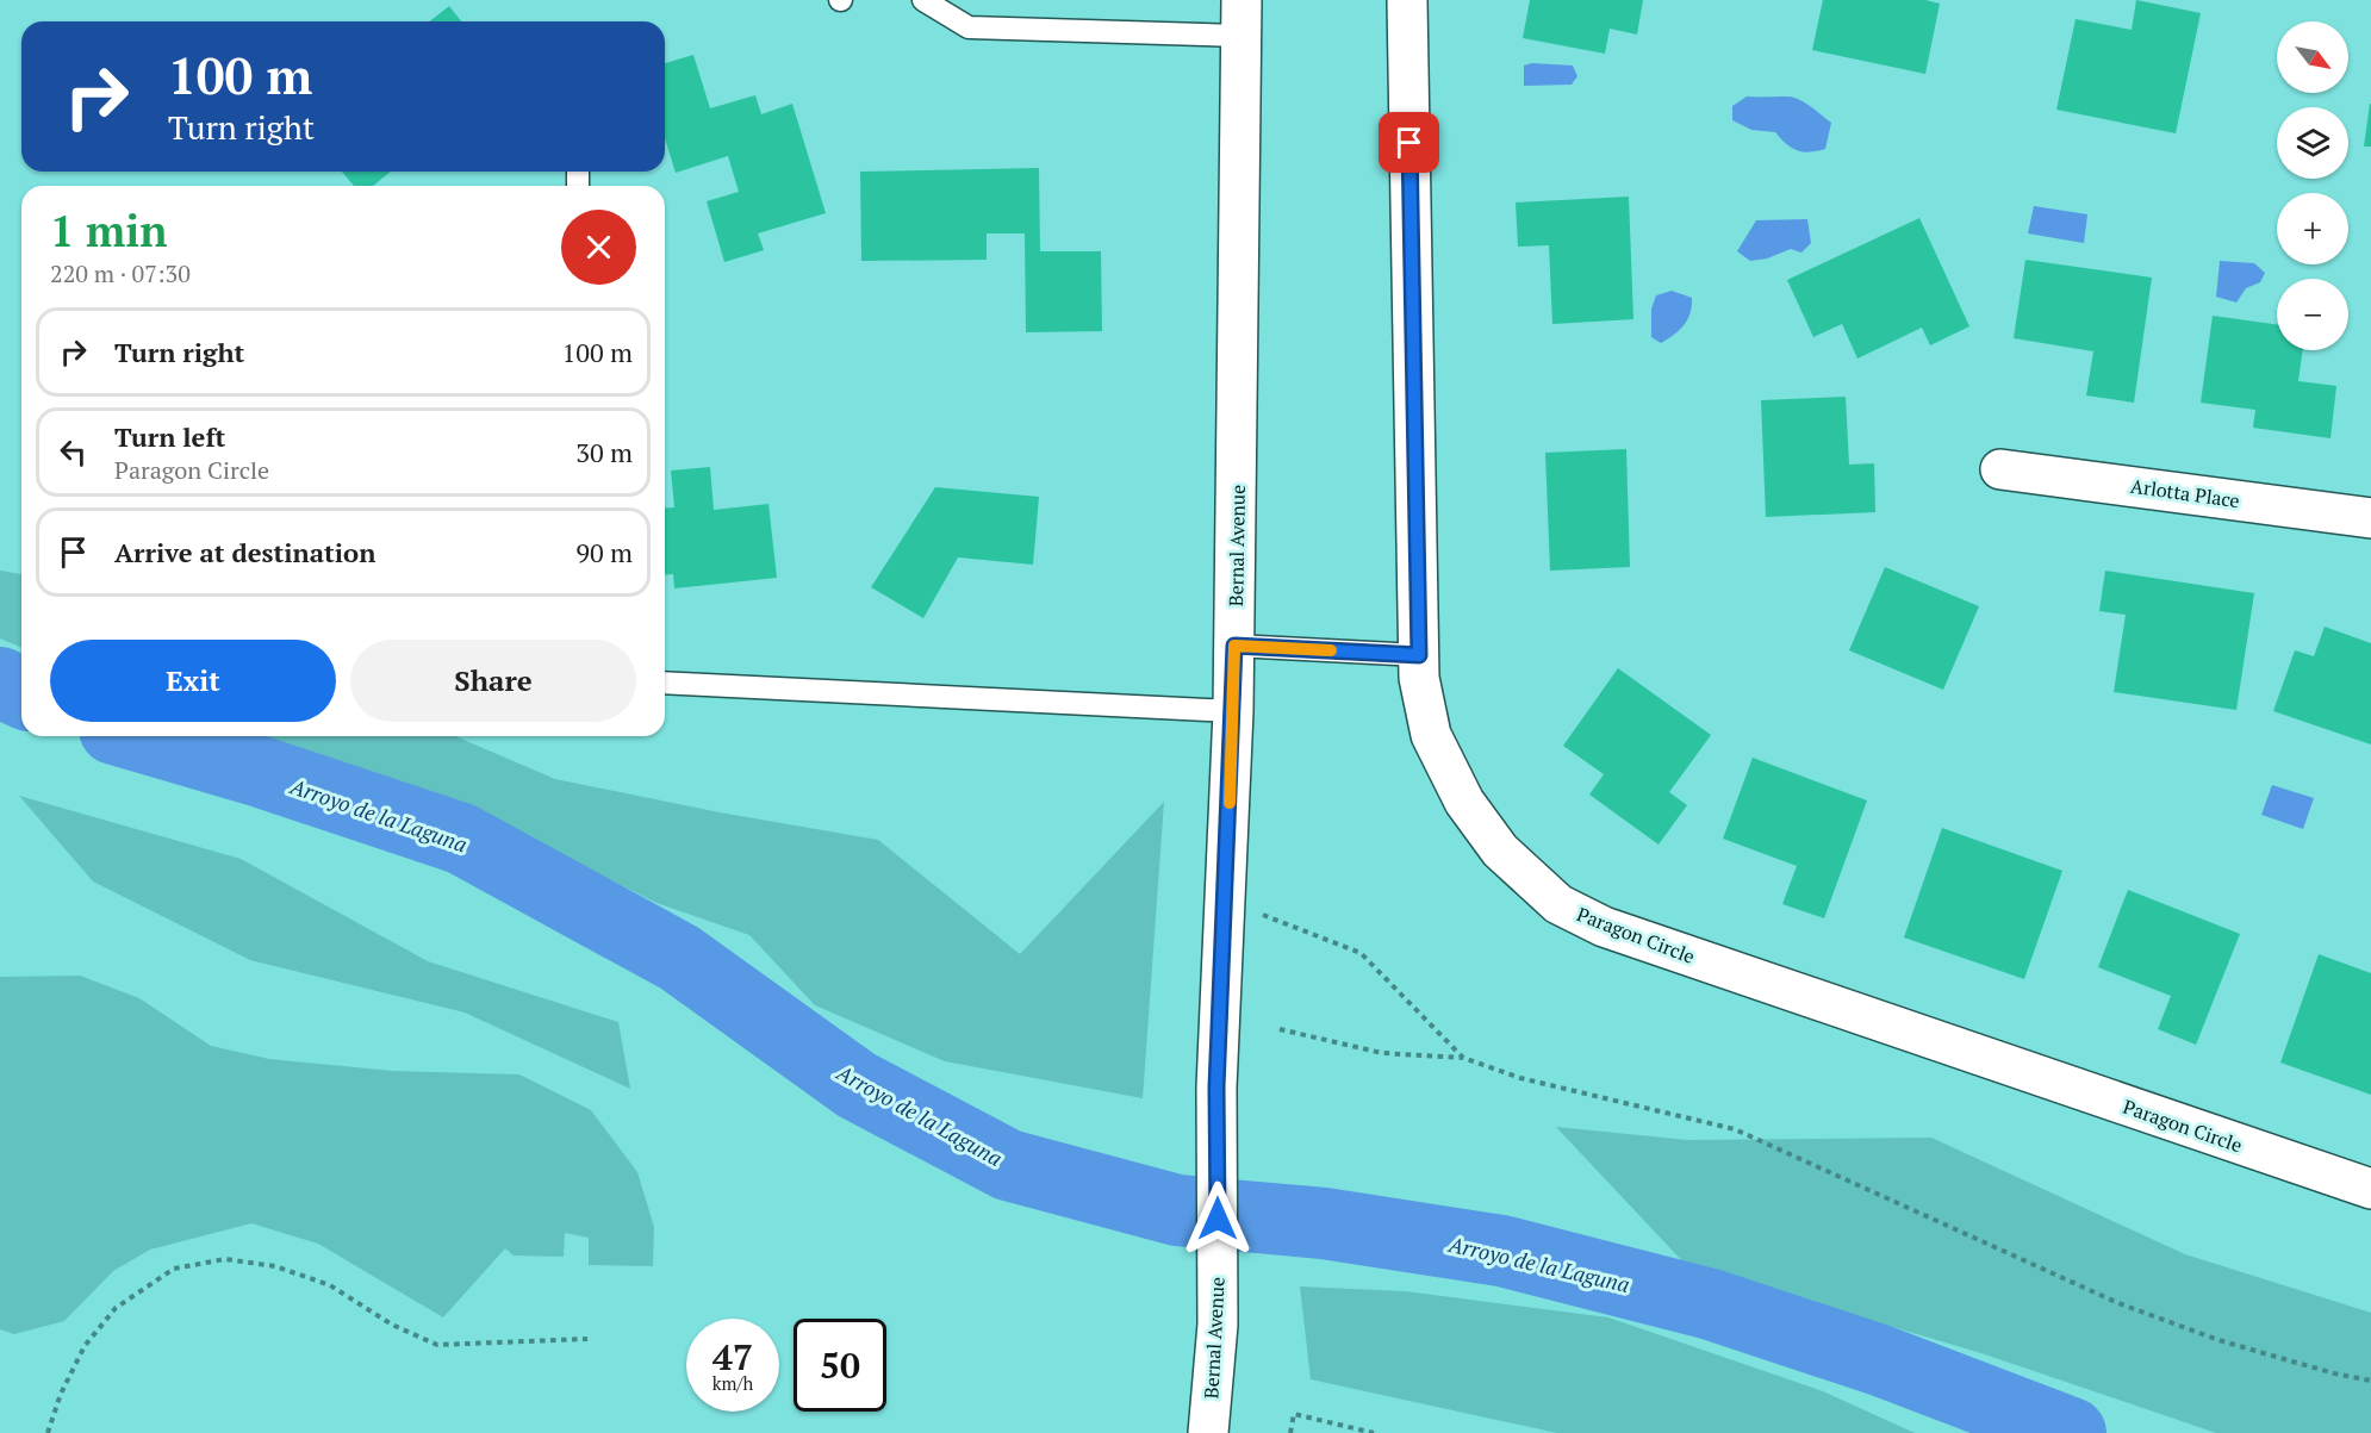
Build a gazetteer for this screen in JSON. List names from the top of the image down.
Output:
{
  "streets": {
    "street": ["Arlotta Place", "Bernal Avenue", "Paragon Circle"]
  },
  "water": ["Arroyo de la Laguna"],
  "north": "bottom right",
  "page": {
    "map_buttons": ["+", "−"],
    "turn": ["100 m", "Turn right"],
    "heading": ["1 min", "220 m · 07:30"],
    "list": [
      {
        "name": "Turn right",
        "value": "100 m"
      },
      {
        "name": "Turn left",
        "note": "Paragon Circle",
        "value": "30 m"
      },
      {
        "name": "Arrive at destination",
        "value": "90 m"
      }
    ],
    "buttons": ["Exit", "Share"],
    "speed": "47 km/h",
    "limit": "50"
  }
}
